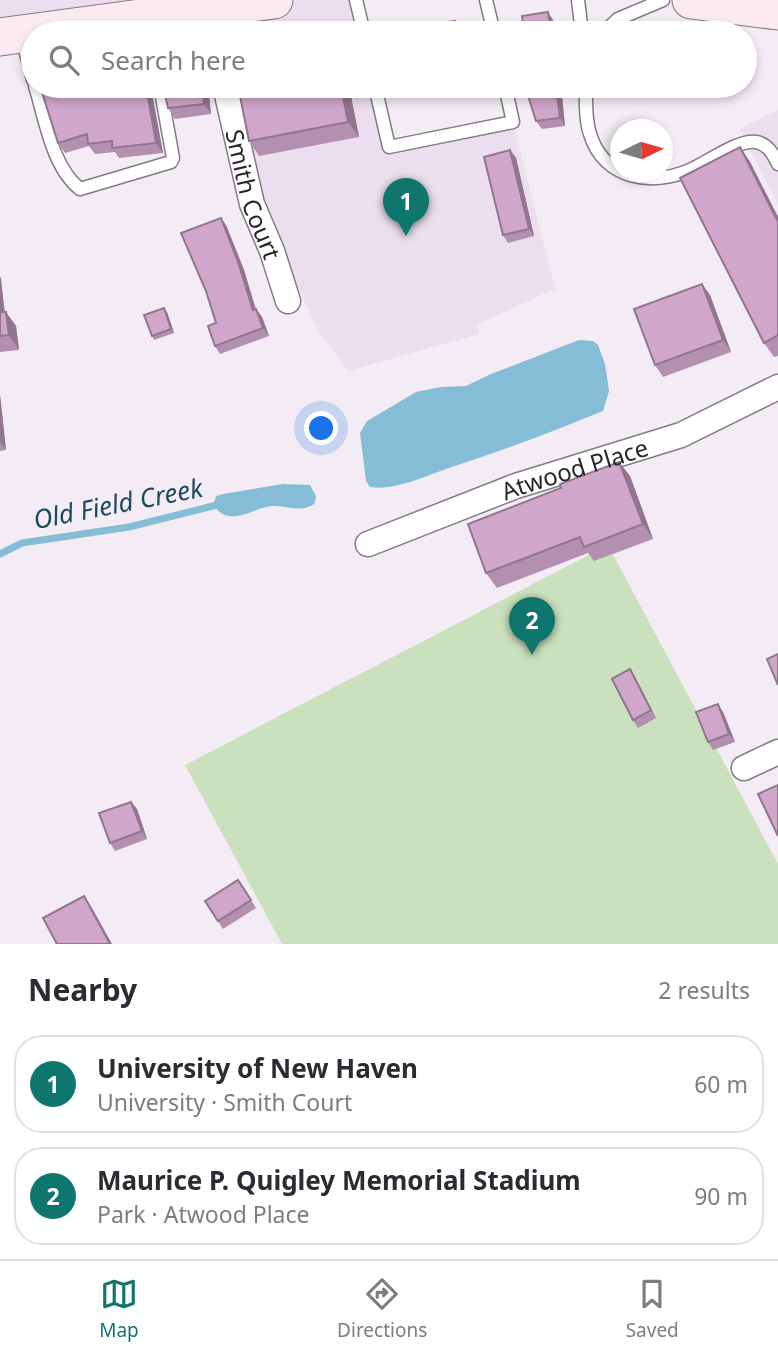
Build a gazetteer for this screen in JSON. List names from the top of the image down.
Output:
{
  "streets": {
    "street": ["Smith Court", "Atwood Place"]
  },
  "water": ["Old Field Creek"],
  "north": "right",
  "page": {
    "search": "Search here",
    "pins": ["1", "2"],
    "heading": ["Nearby", "2 results"],
    "list": [
      {
        "mark": "1",
        "name": "University of New Haven",
        "note": "University · Smith Court",
        "value": "60 m"
      },
      {
        "mark": "2",
        "name": "Maurice P. Quigley Memorial Stadium",
        "note": "Park · Atwood Place",
        "value": "90 m"
      }
    ],
    "nav": ["Map", "Directions", "Saved"]
  }
}
